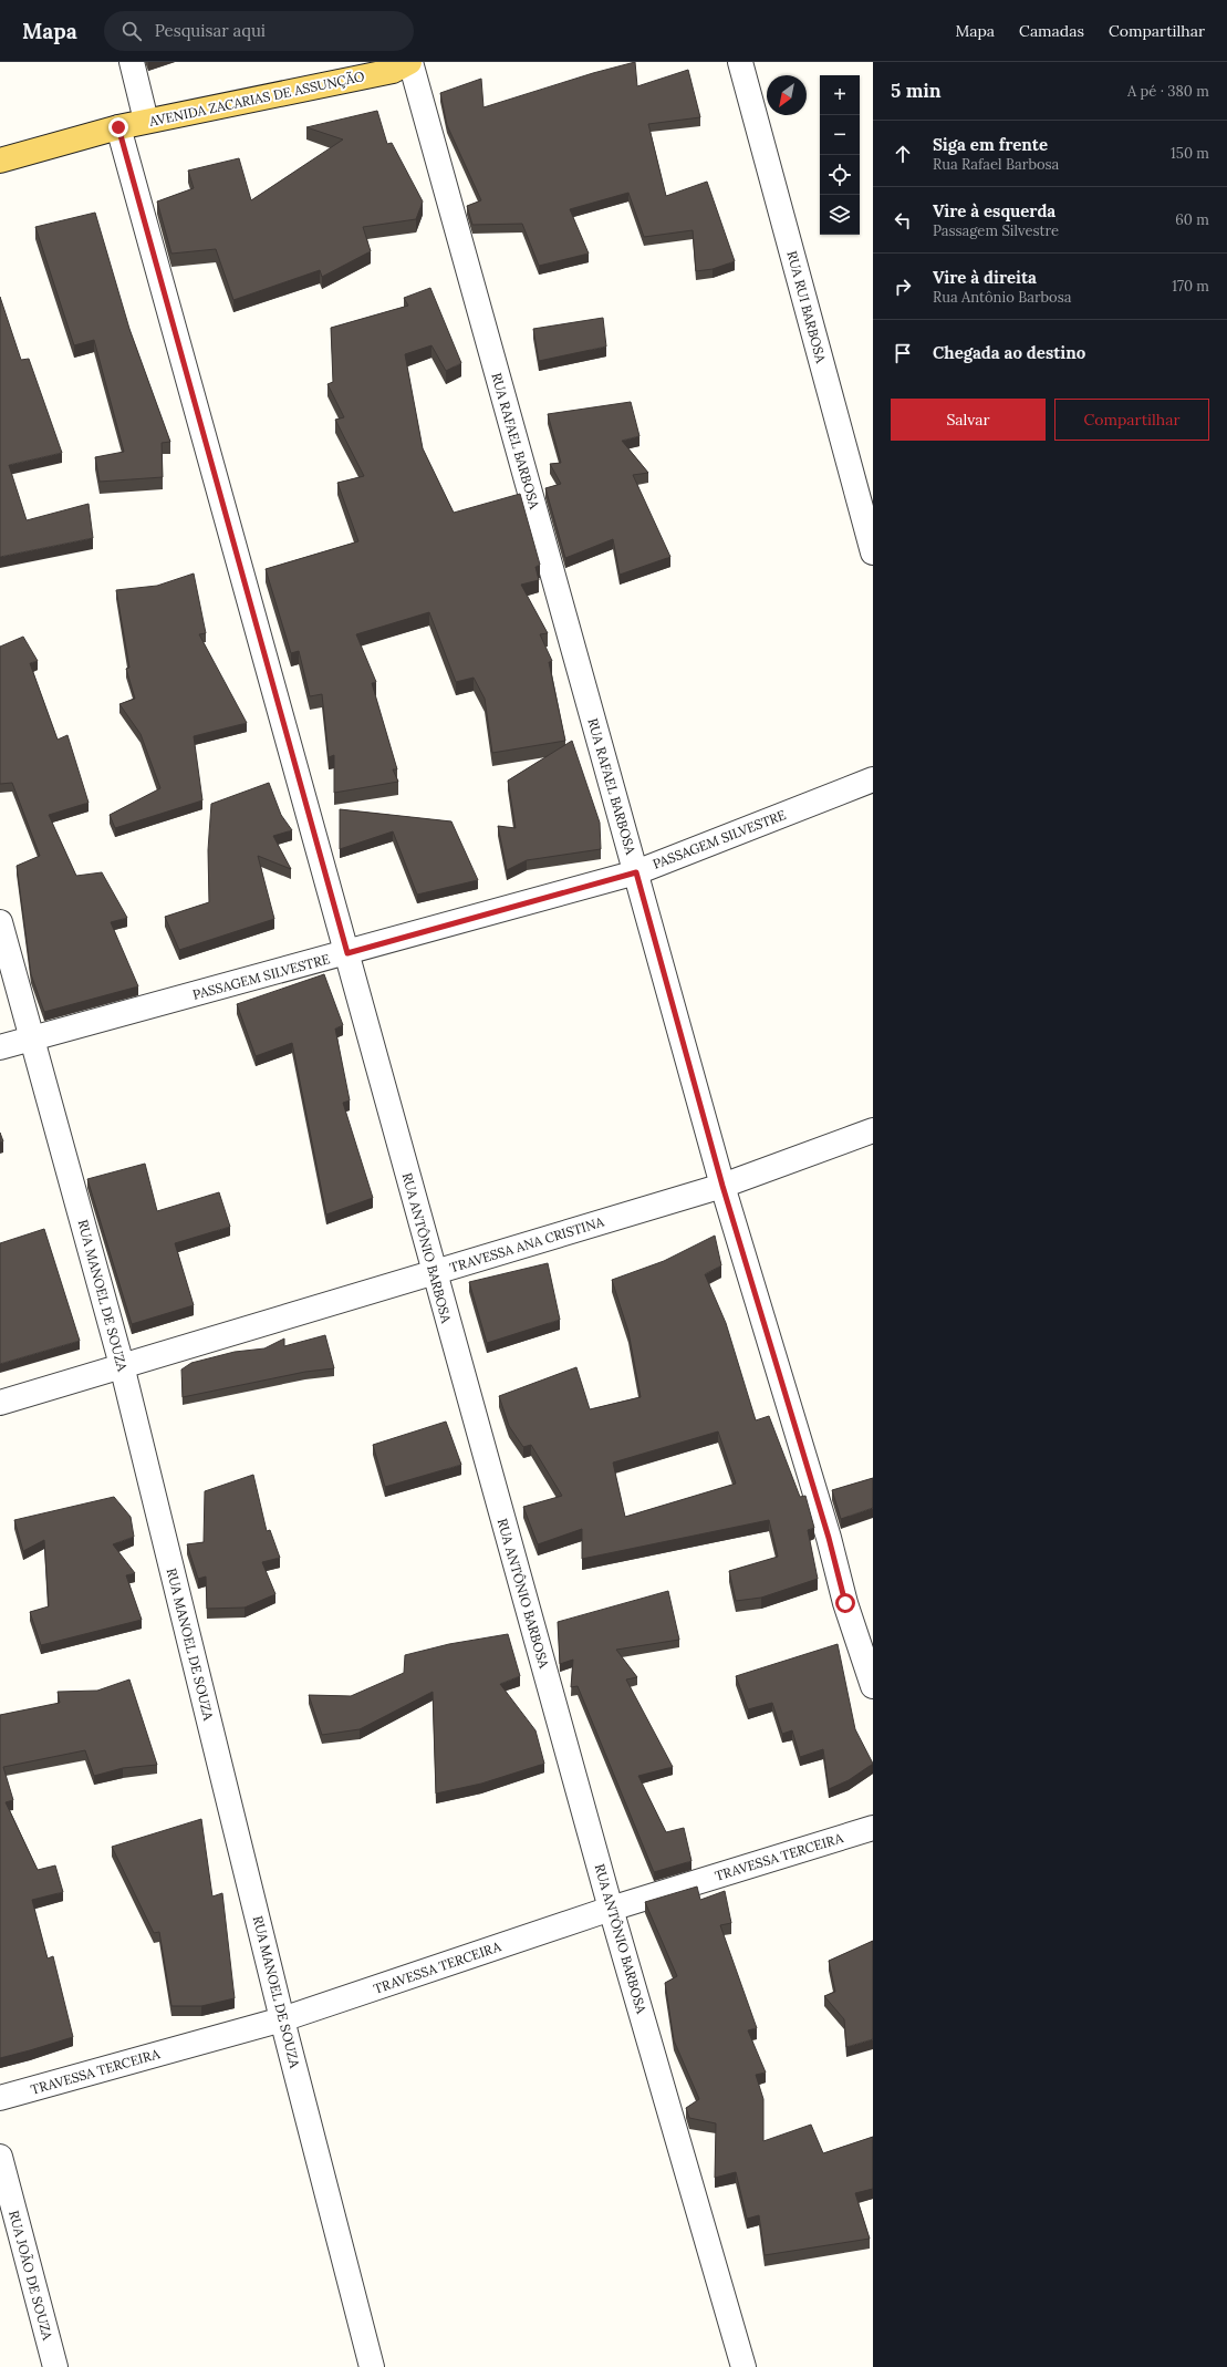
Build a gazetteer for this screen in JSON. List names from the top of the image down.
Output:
{
  "streets": {
    "main road": ["AVENIDA ZACARIAS DE ASSUNÇÃO"],
    "street": [
      "RUA RUI BARBOSA",
      "RUA RAFAEL BARBOSA",
      "PASSAGEM SILVESTRE",
      "TRAVESSA ANA CRISTINA",
      "RUA ANTÔNIO BARBOSA",
      "RUA MANOEL DE SOUZA",
      "TRAVESSA TERCEIRA",
      "RUA JOÃO DE SOUZA"
    ]
  },
  "crossings": [
    ["AVENIDA ZACARIAS DE ASSUNÇÃO", "RUA RAFAEL BARBOSA"],
    ["AVENIDA ZACARIAS DE ASSUNÇÃO", "RUA ANTÔNIO BARBOSA"],
    ["RUA RAFAEL BARBOSA", "PASSAGEM SILVESTRE"],
    ["RUA RAFAEL BARBOSA", "TRAVESSA ANA CRISTINA"],
    ["PASSAGEM SILVESTRE", "RUA ANTÔNIO BARBOSA"],
    ["PASSAGEM SILVESTRE", "RUA MANOEL DE SOUZA"],
    ["TRAVESSA ANA CRISTINA", "RUA ANTÔNIO BARBOSA"],
    ["TRAVESSA ANA CRISTINA", "RUA MANOEL DE SOUZA"],
    ["RUA ANTÔNIO BARBOSA", "TRAVESSA TERCEIRA"],
    ["RUA MANOEL DE SOUZA", "TRAVESSA TERCEIRA"]
  ],
  "north": "bottom left",
  "page": {
    "header": "Mapa",
    "search": "Pesquisar aqui",
    "nav": ["Mapa", "Camadas", "Compartilhar"],
    "heading": ["5 min", "A pé · 380 m"],
    "map_buttons": ["+", "−"],
    "list": [
      ["Siga em frente", "Rua Rafael Barbosa", "150 m"],
      ["Vire à esquerda", "Passagem Silvestre", "60 m"],
      ["Vire à direita", "Rua Antônio Barbosa", "170 m"],
      "Chegada ao destino"
    ],
    "buttons": ["Salvar", "Compartilhar"]
  }
}
